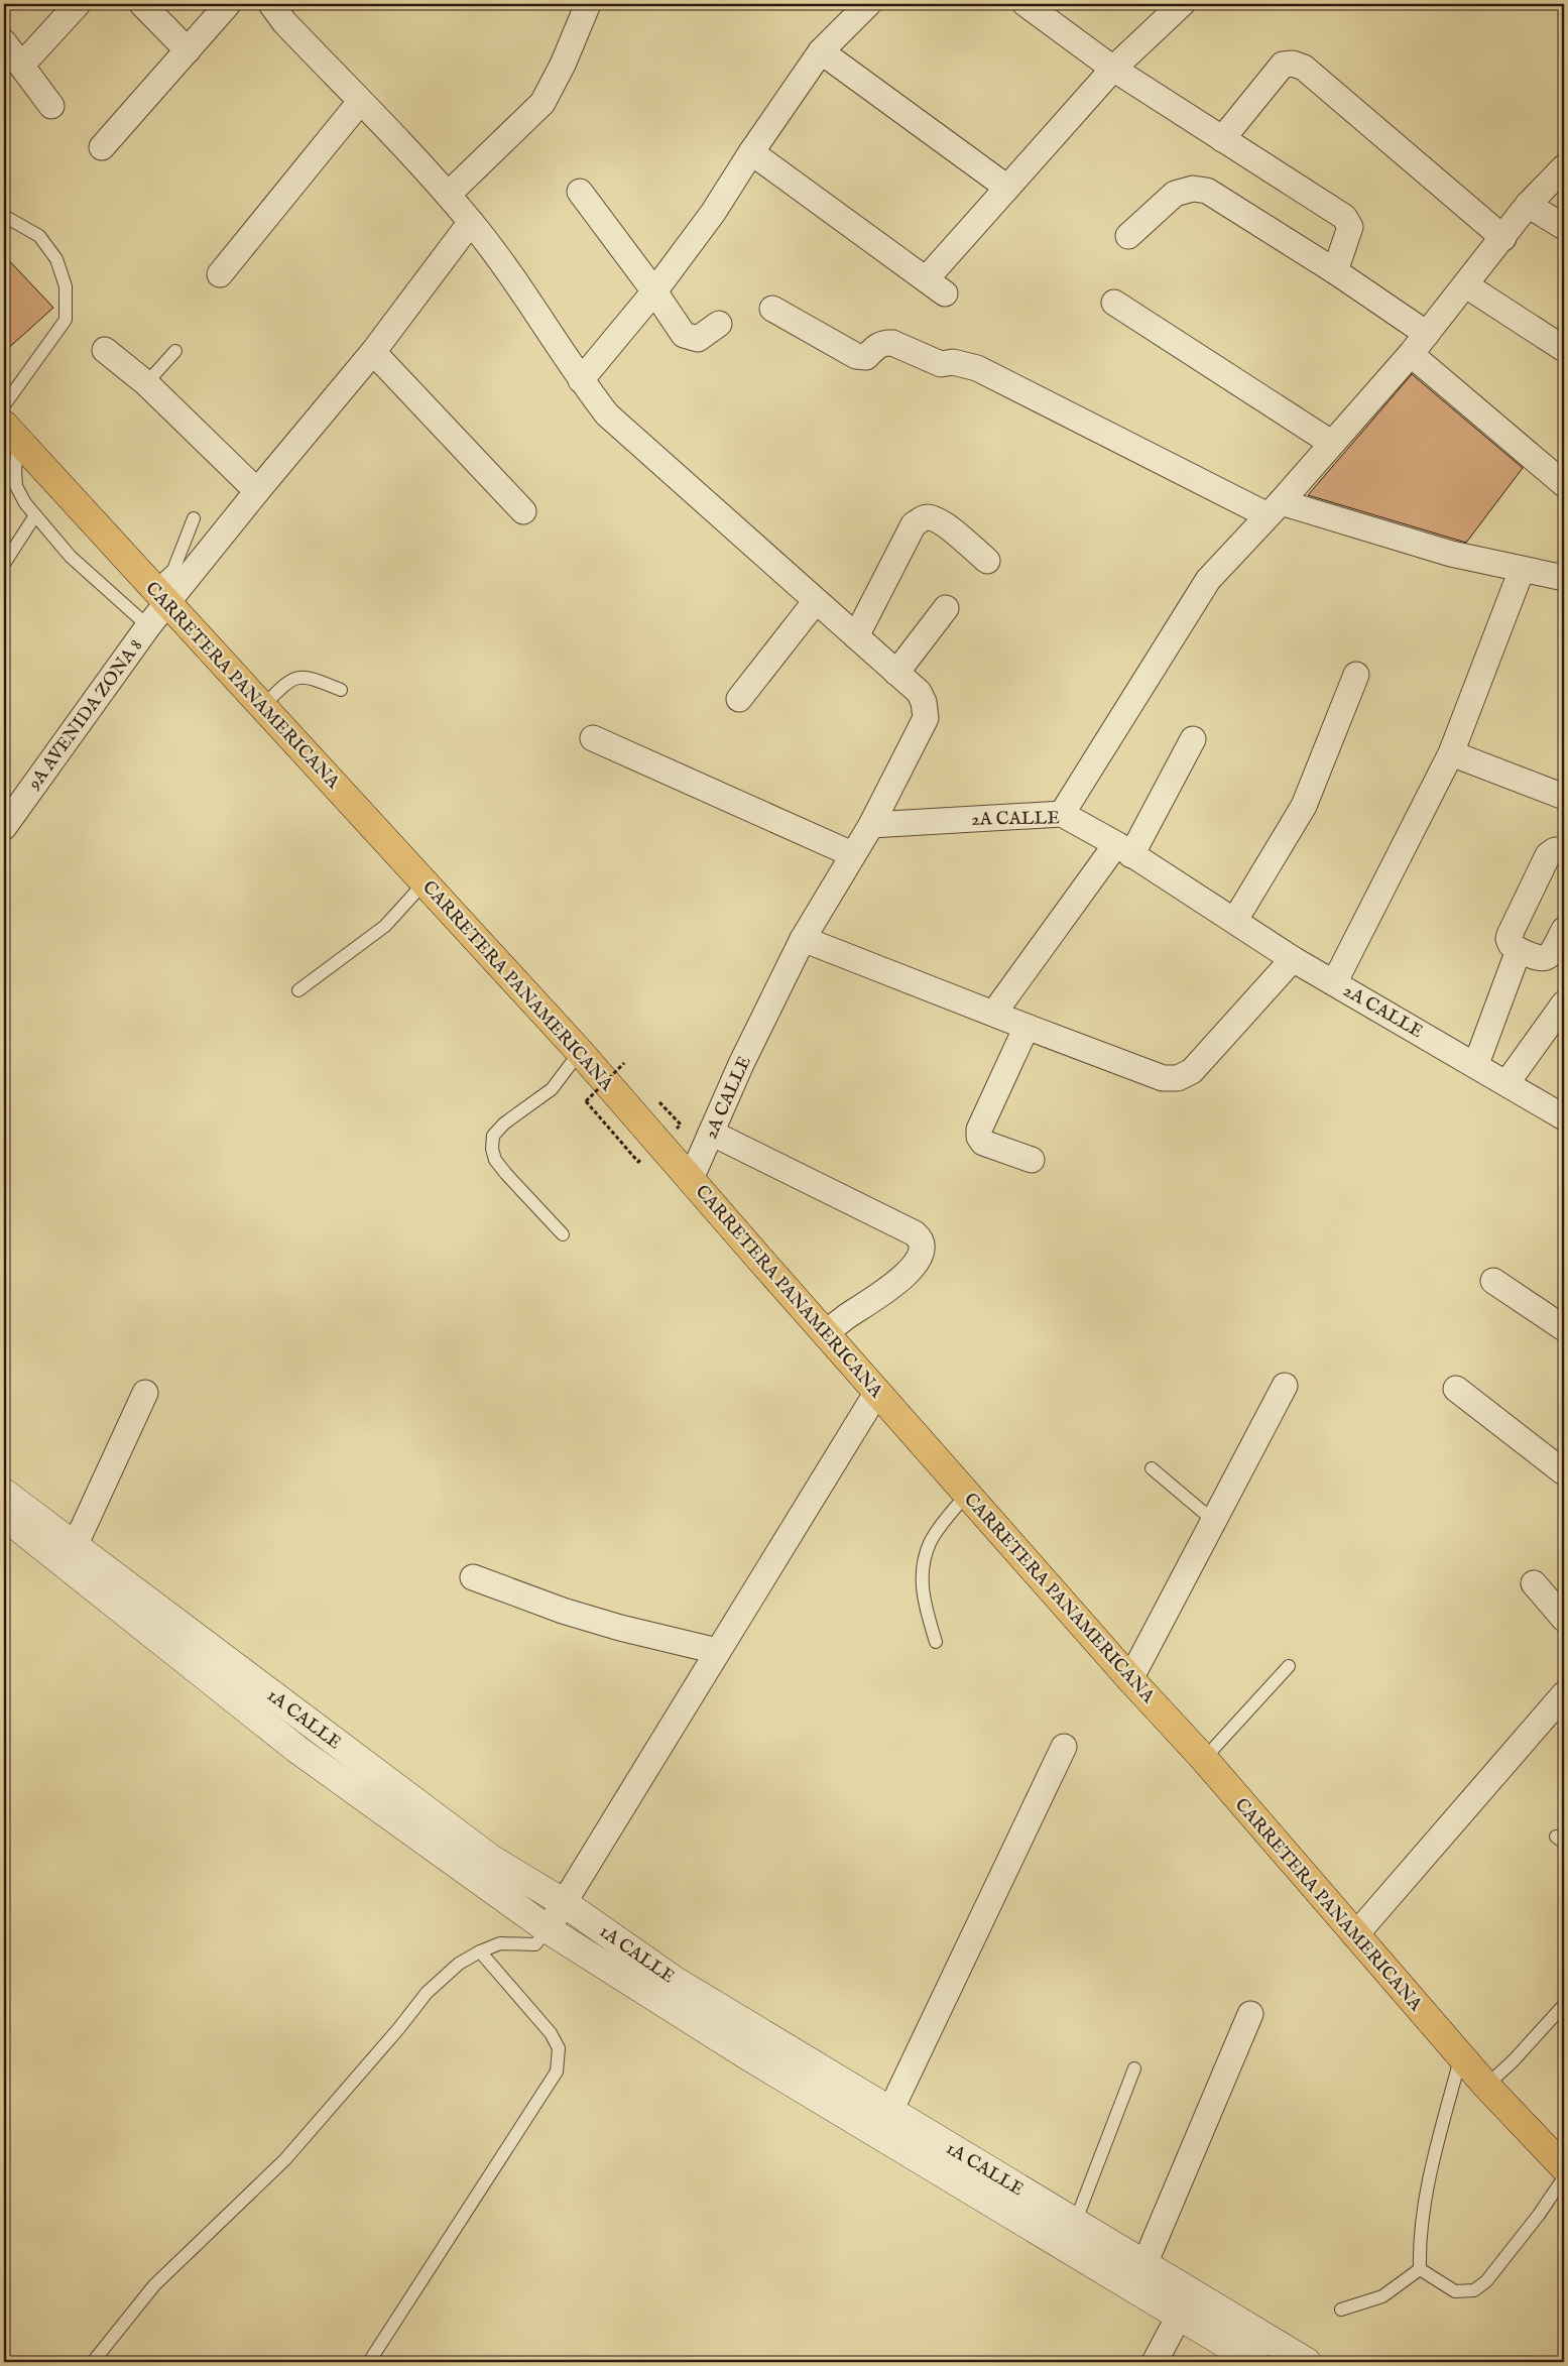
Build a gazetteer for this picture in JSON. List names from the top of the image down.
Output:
{
  "streets": {
    "main road": ["CARRETERA PANAMERICANA"],
    "street": ["9A AVENIDA ZONA 8", "2A CALLE", "1A CALLE"]
  },
  "crossings": [
    ["CARRETERA PANAMERICANA", "9A AVENIDA ZONA 8"],
    ["CARRETERA PANAMERICANA", "2A CALLE"]
  ]
}
